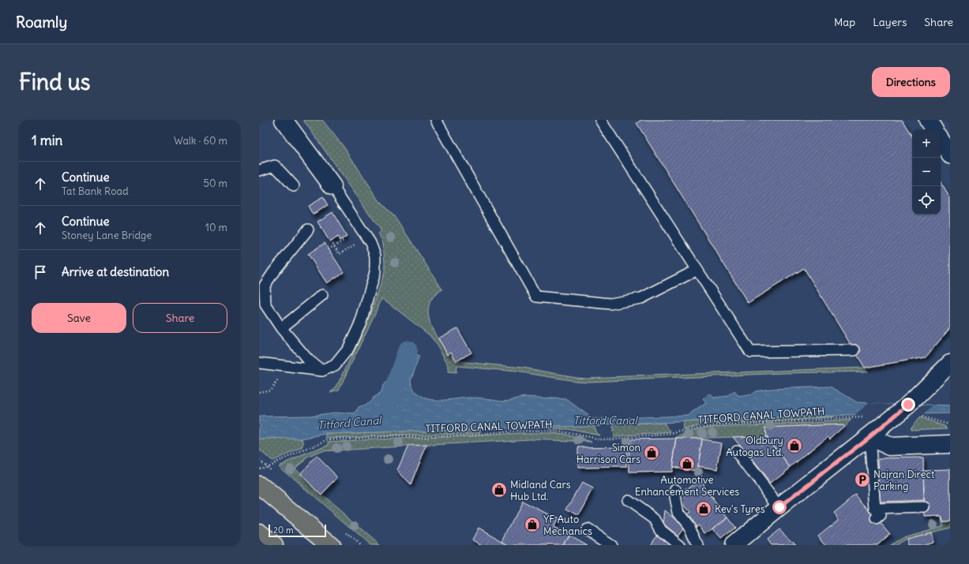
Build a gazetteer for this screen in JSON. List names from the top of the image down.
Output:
{
  "streets": {
    "path": ["TITFORD CANAL TOWPATH"]
  },
  "water": ["Titford Canal"],
  "places": {
    "shop": [
      "Oldbury Autogas Ltd.",
      "Simon Harrison Cars",
      "Automotive Enhancement Services",
      "Midland Cars Hub Ltd.",
      "Kev's Tyres",
      "YF Auto Mechanics"
    ],
    "parking": ["Najran Direct Parking"]
  },
  "scale_bar": "20 m",
  "page": {
    "header": "Roamly",
    "nav": ["Map", "Layers", "Share"],
    "buttons": [
      "Directions",
      ["Save", "Share"]
    ],
    "title": "Find us",
    "heading": ["1 min", "Walk · 60 m"],
    "map_buttons": ["+", "−"],
    "list": [
      ["Continue", "Tat Bank Road", "50 m"],
      ["Continue", "Stoney Lane Bridge", "10 m"],
      "Arrive at destination"
    ],
    "scale": "20 m"
  }
}
